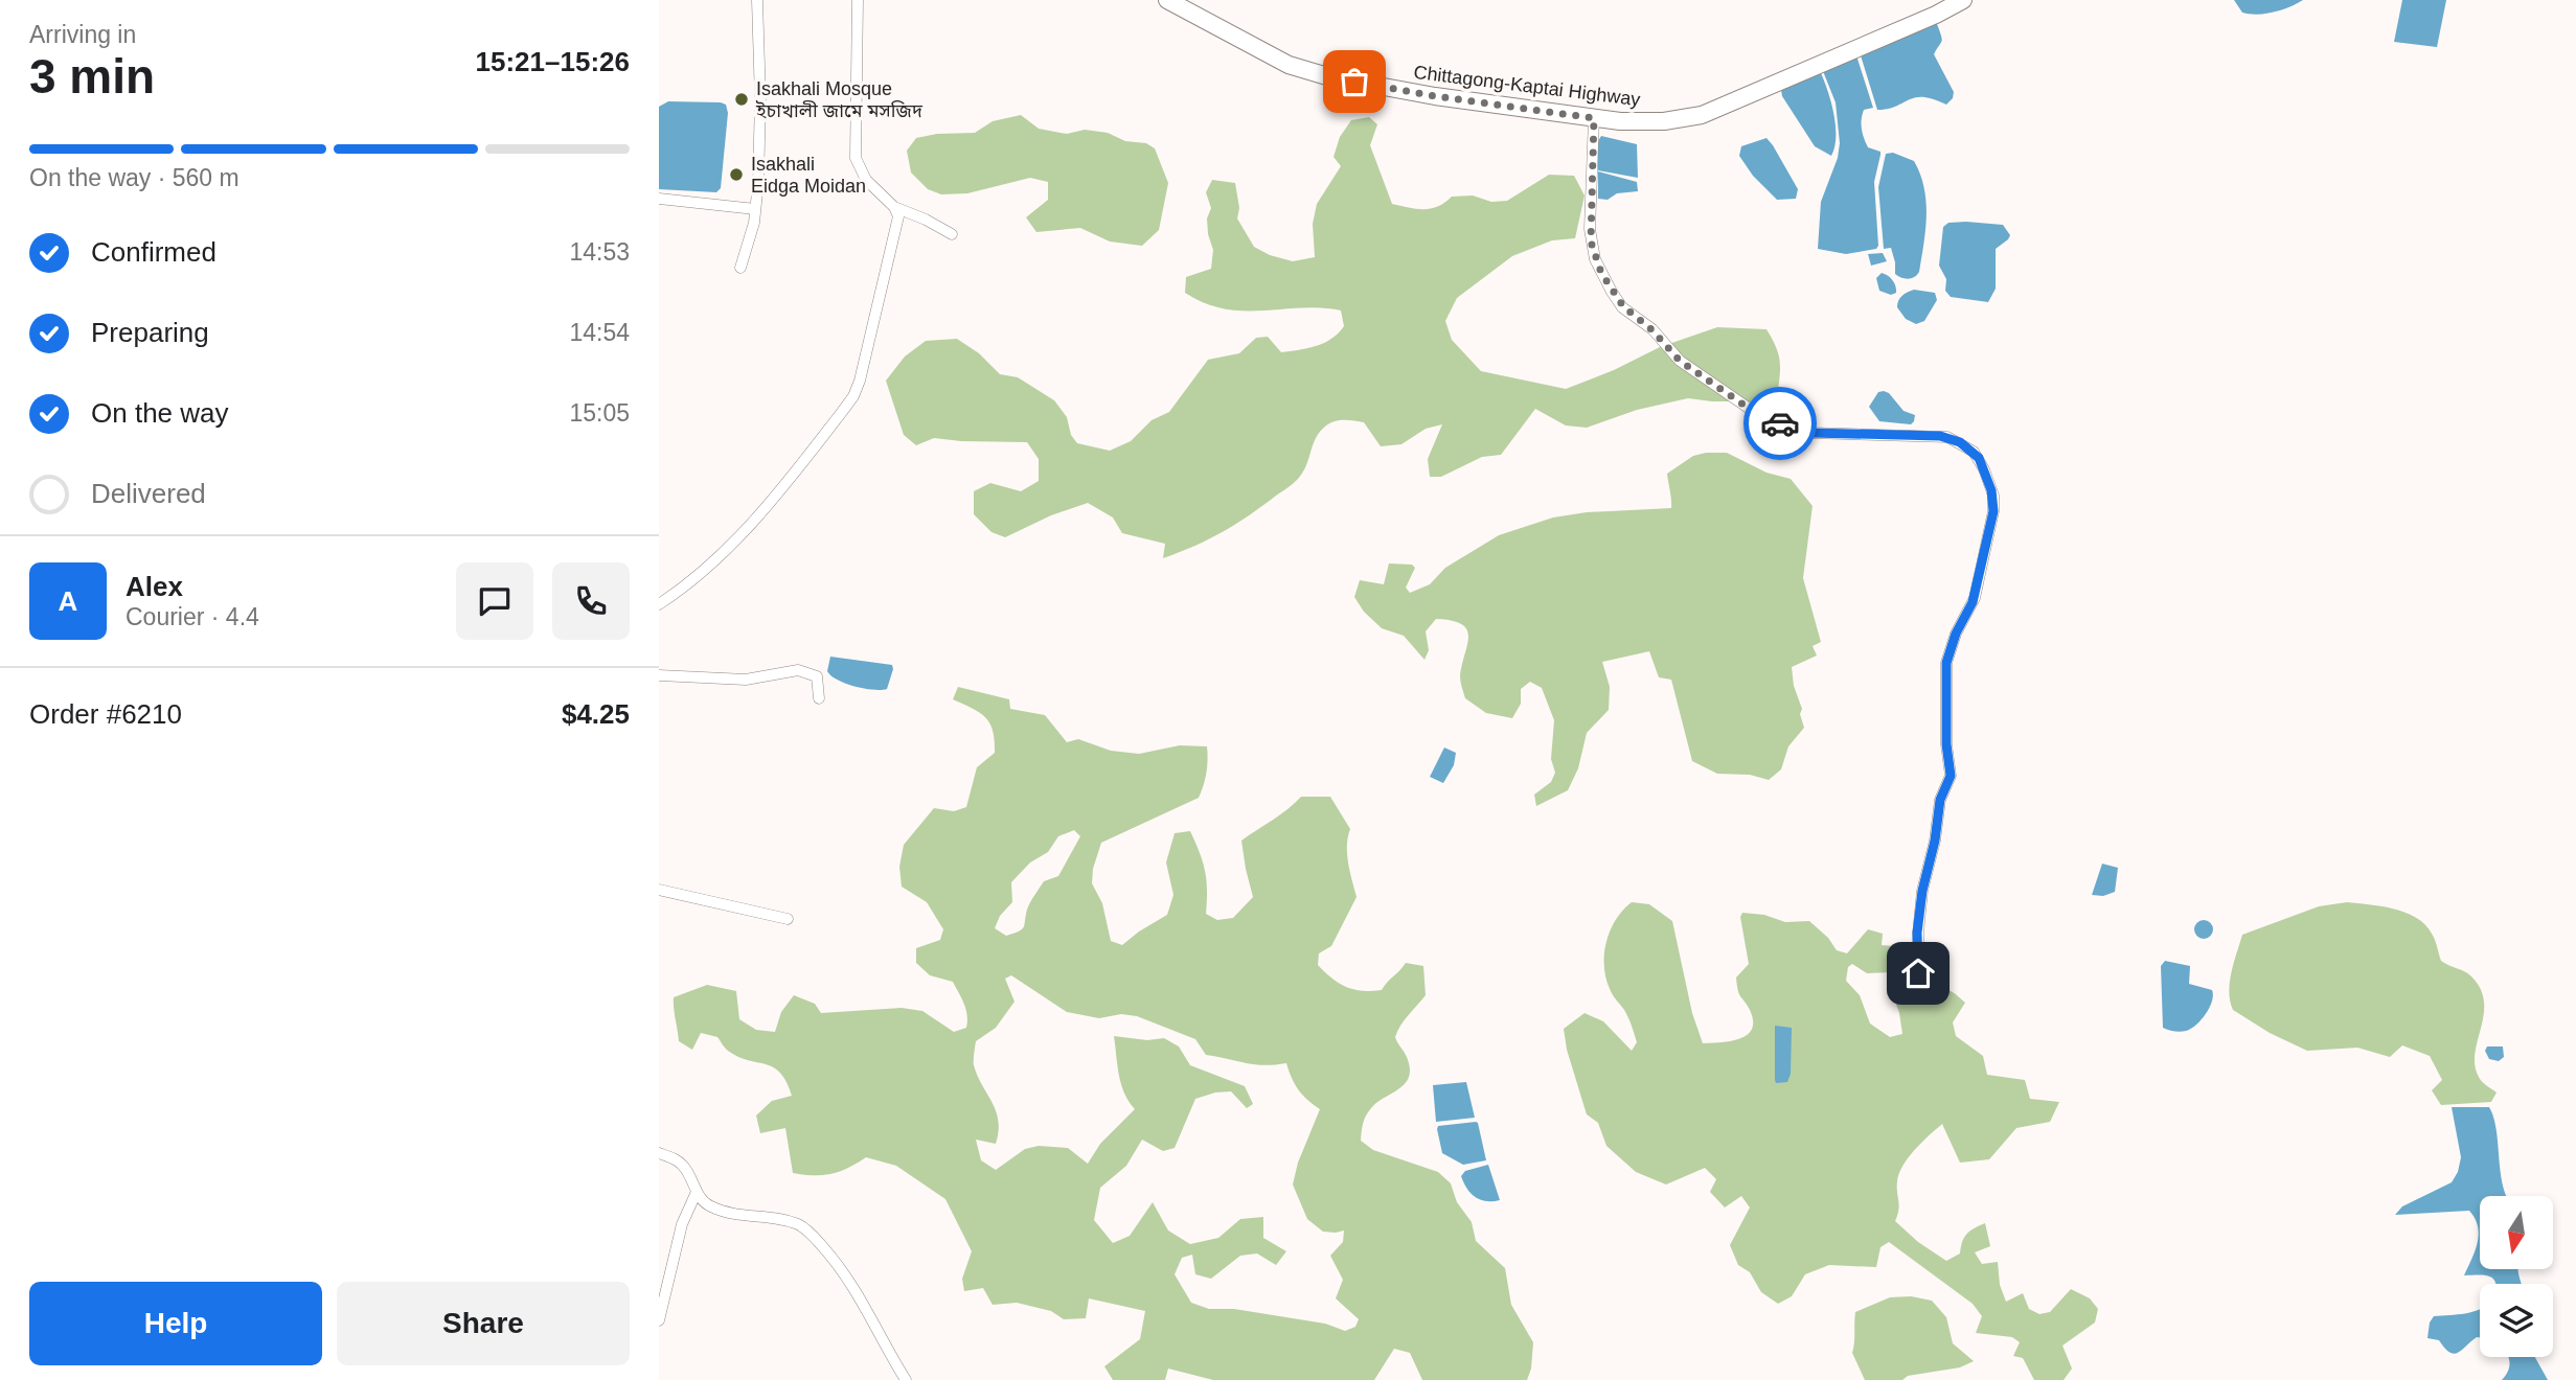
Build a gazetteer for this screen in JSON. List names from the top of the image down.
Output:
{
  "streets": {
    "main road": ["Chittagong-Kaptai Highway"]
  },
  "places": ["Isakhali Mosque ইচাখালী জামে মসজিদ", "Isakhali Eidga Moidan"],
  "north": "bottom",
  "page": {
    "heading": ["3 min", "Arriving in", "15:21–15:26"],
    "panel": [
      "Alex",
      "Courier · 4.4",
      "Order #6210",
      "$4.25"
    ],
    "bar": "On the way · 560 m",
    "list": [
      ["Confirmed", "14:53"],
      ["Preparing", "14:54"],
      ["On the way", "15:05"],
      "Delivered"
    ],
    "round": "A",
    "buttons": ["Help", "Share"]
  }
}
